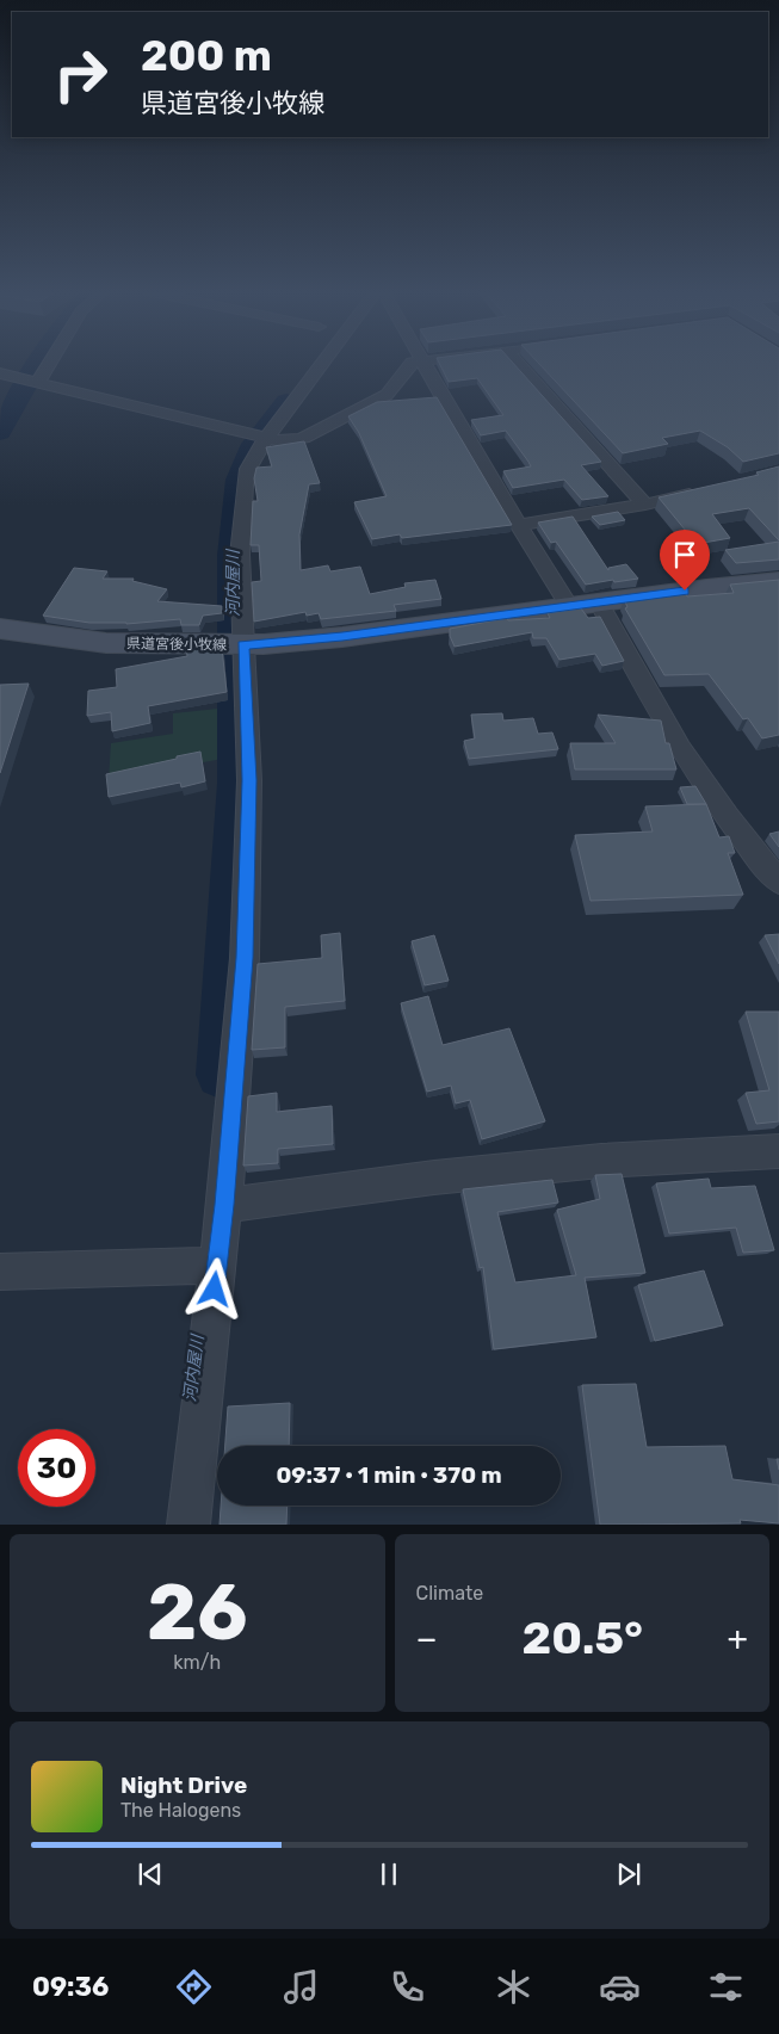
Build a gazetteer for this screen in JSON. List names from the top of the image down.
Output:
{
  "streets": {
    "main road": ["県道宮後小牧線"]
  },
  "water": ["河内屋川"],
  "page": {
    "turn": ["200 m", "県道宮後小牧線"],
    "limit": "30",
    "trip": "09:37 · 1 min · 370 m",
    "tile": [
      ["26", "km/h"],
      "Climate"
    ],
    "heat": ["−", "20.5°", "+"],
    "song": ["Night Drive", "The Halogens"],
    "tabs": "09:36"
  }
}
